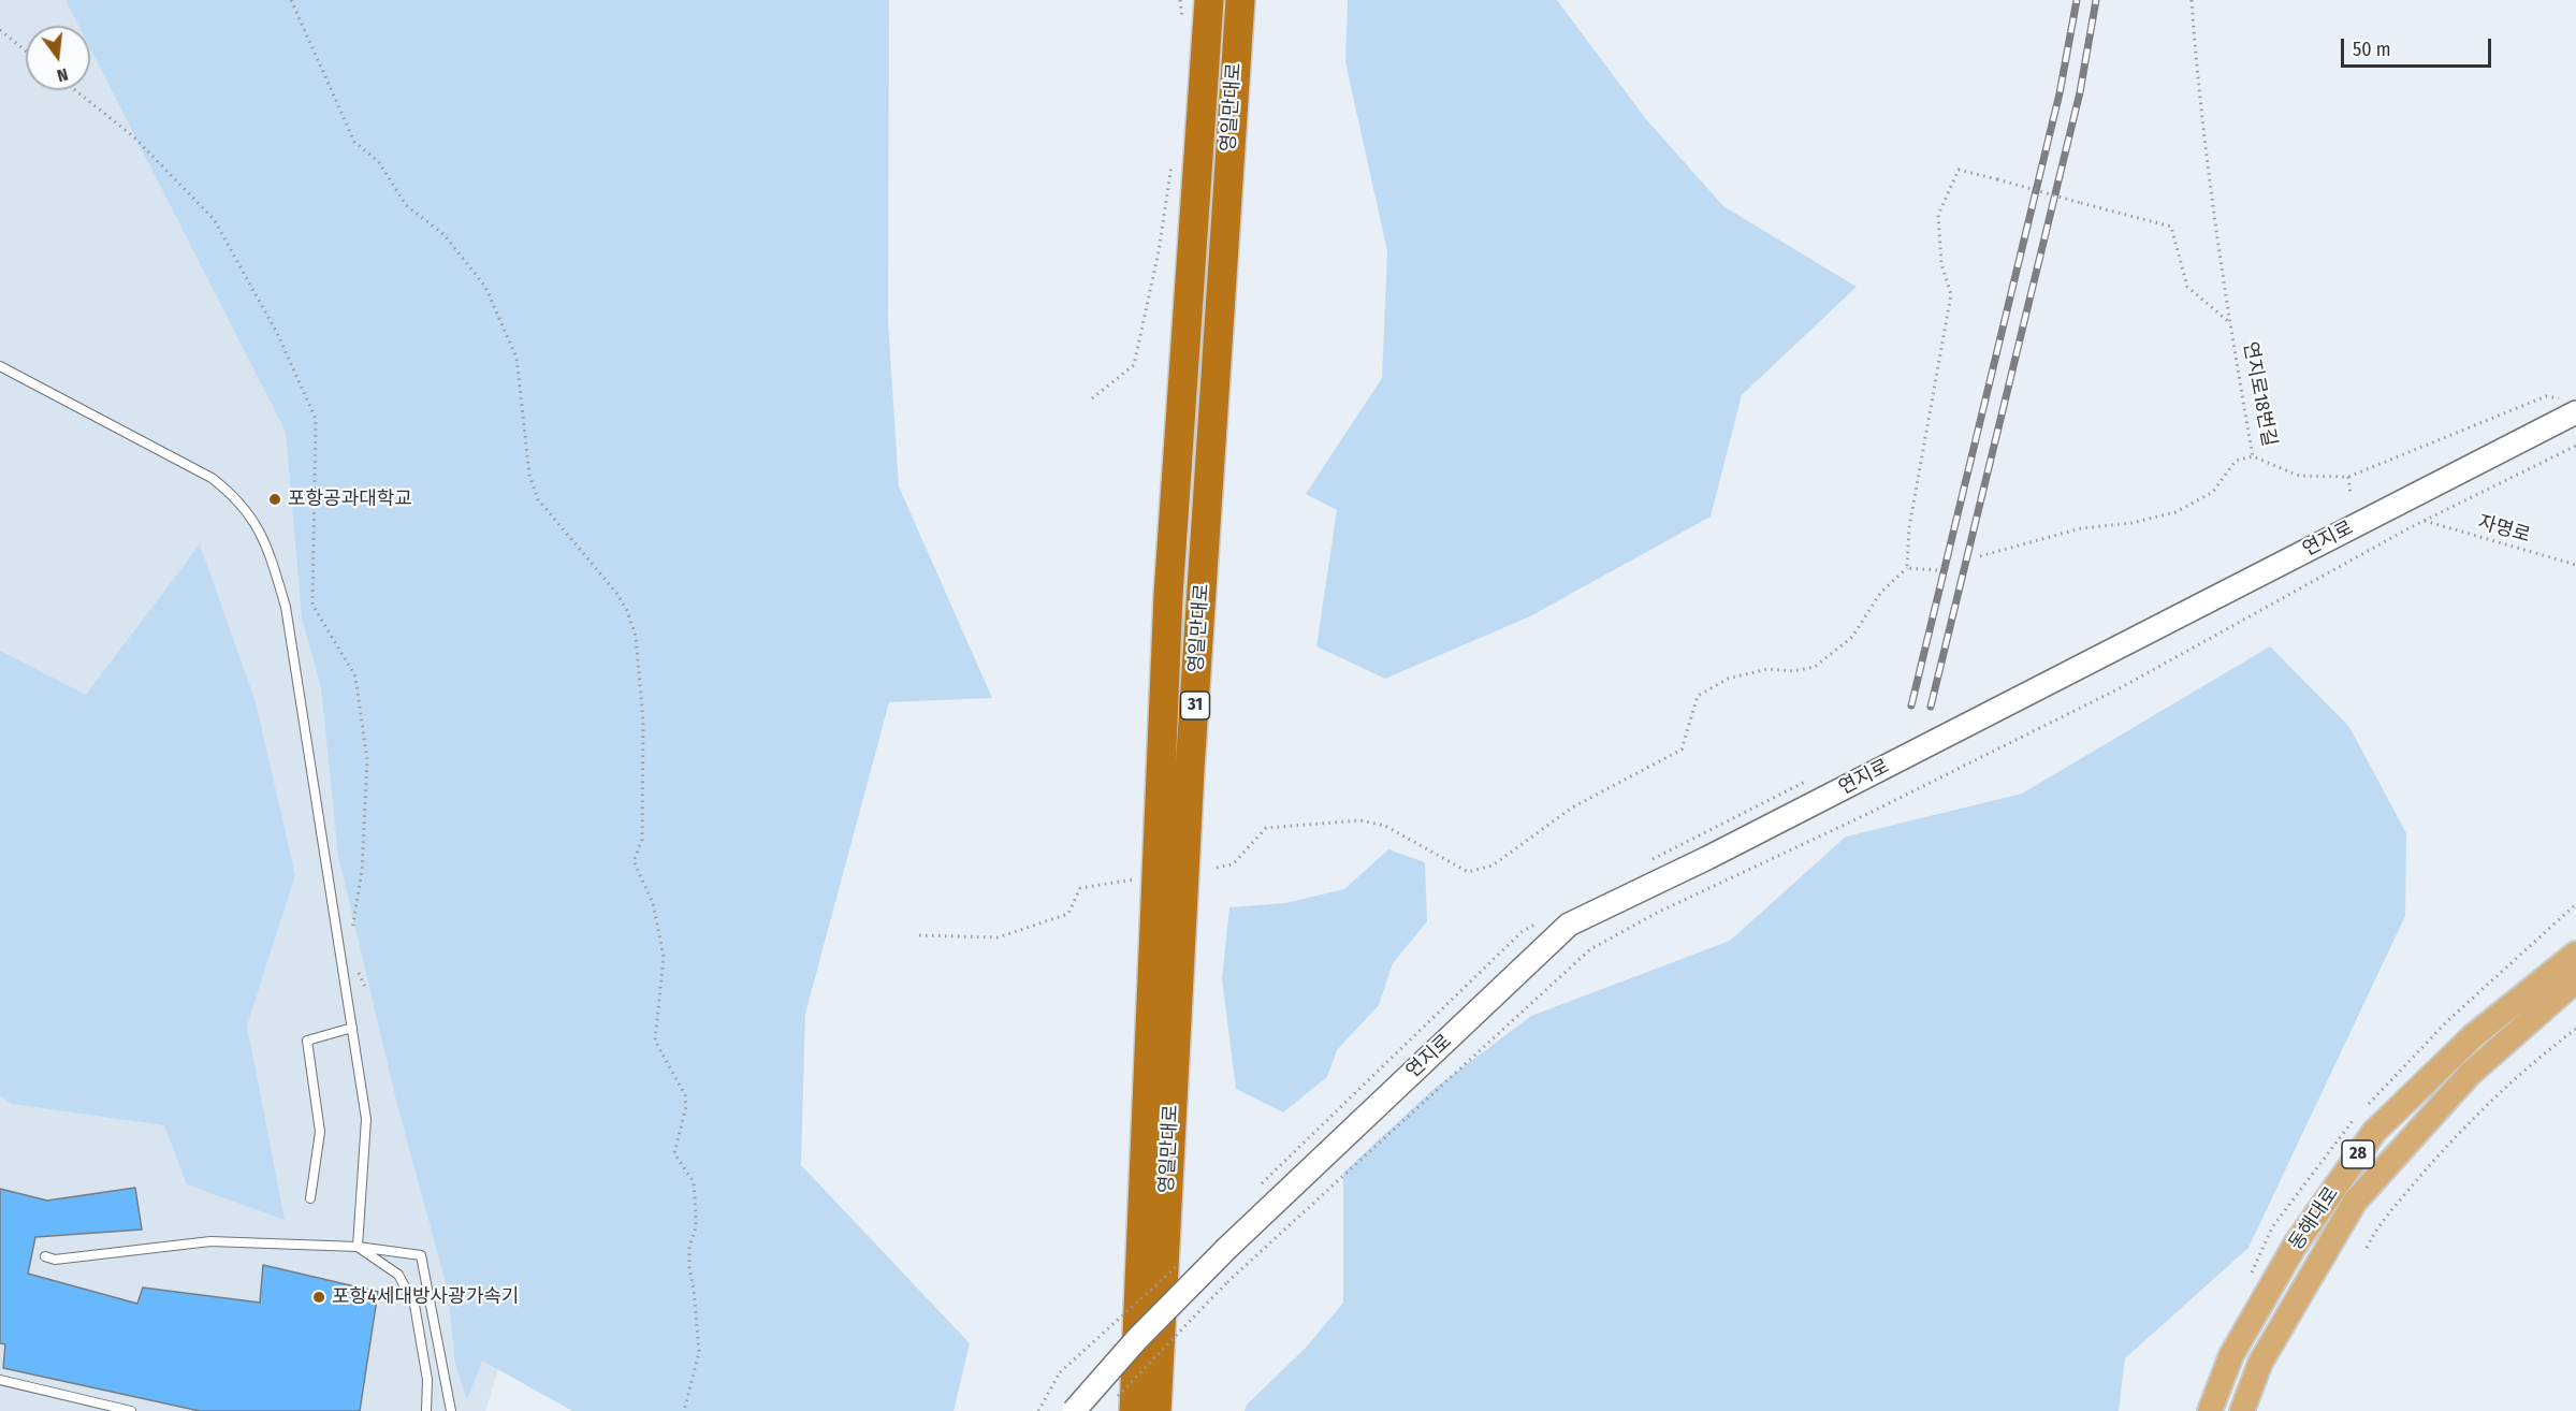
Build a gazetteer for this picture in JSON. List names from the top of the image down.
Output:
{
  "streets": {
    "highway": ["영일만대로", "31"],
    "main road": ["연지로", "28", "동해대로"],
    "path": ["연지로18번길", "자명로"]
  },
  "crossings": [
    ["연지로18번길", "연지로"]
  ],
  "places": ["포항공과대학교", "포항4세대방사광가속기"],
  "scale_bar": "50 m",
  "north": "bottom"
}
